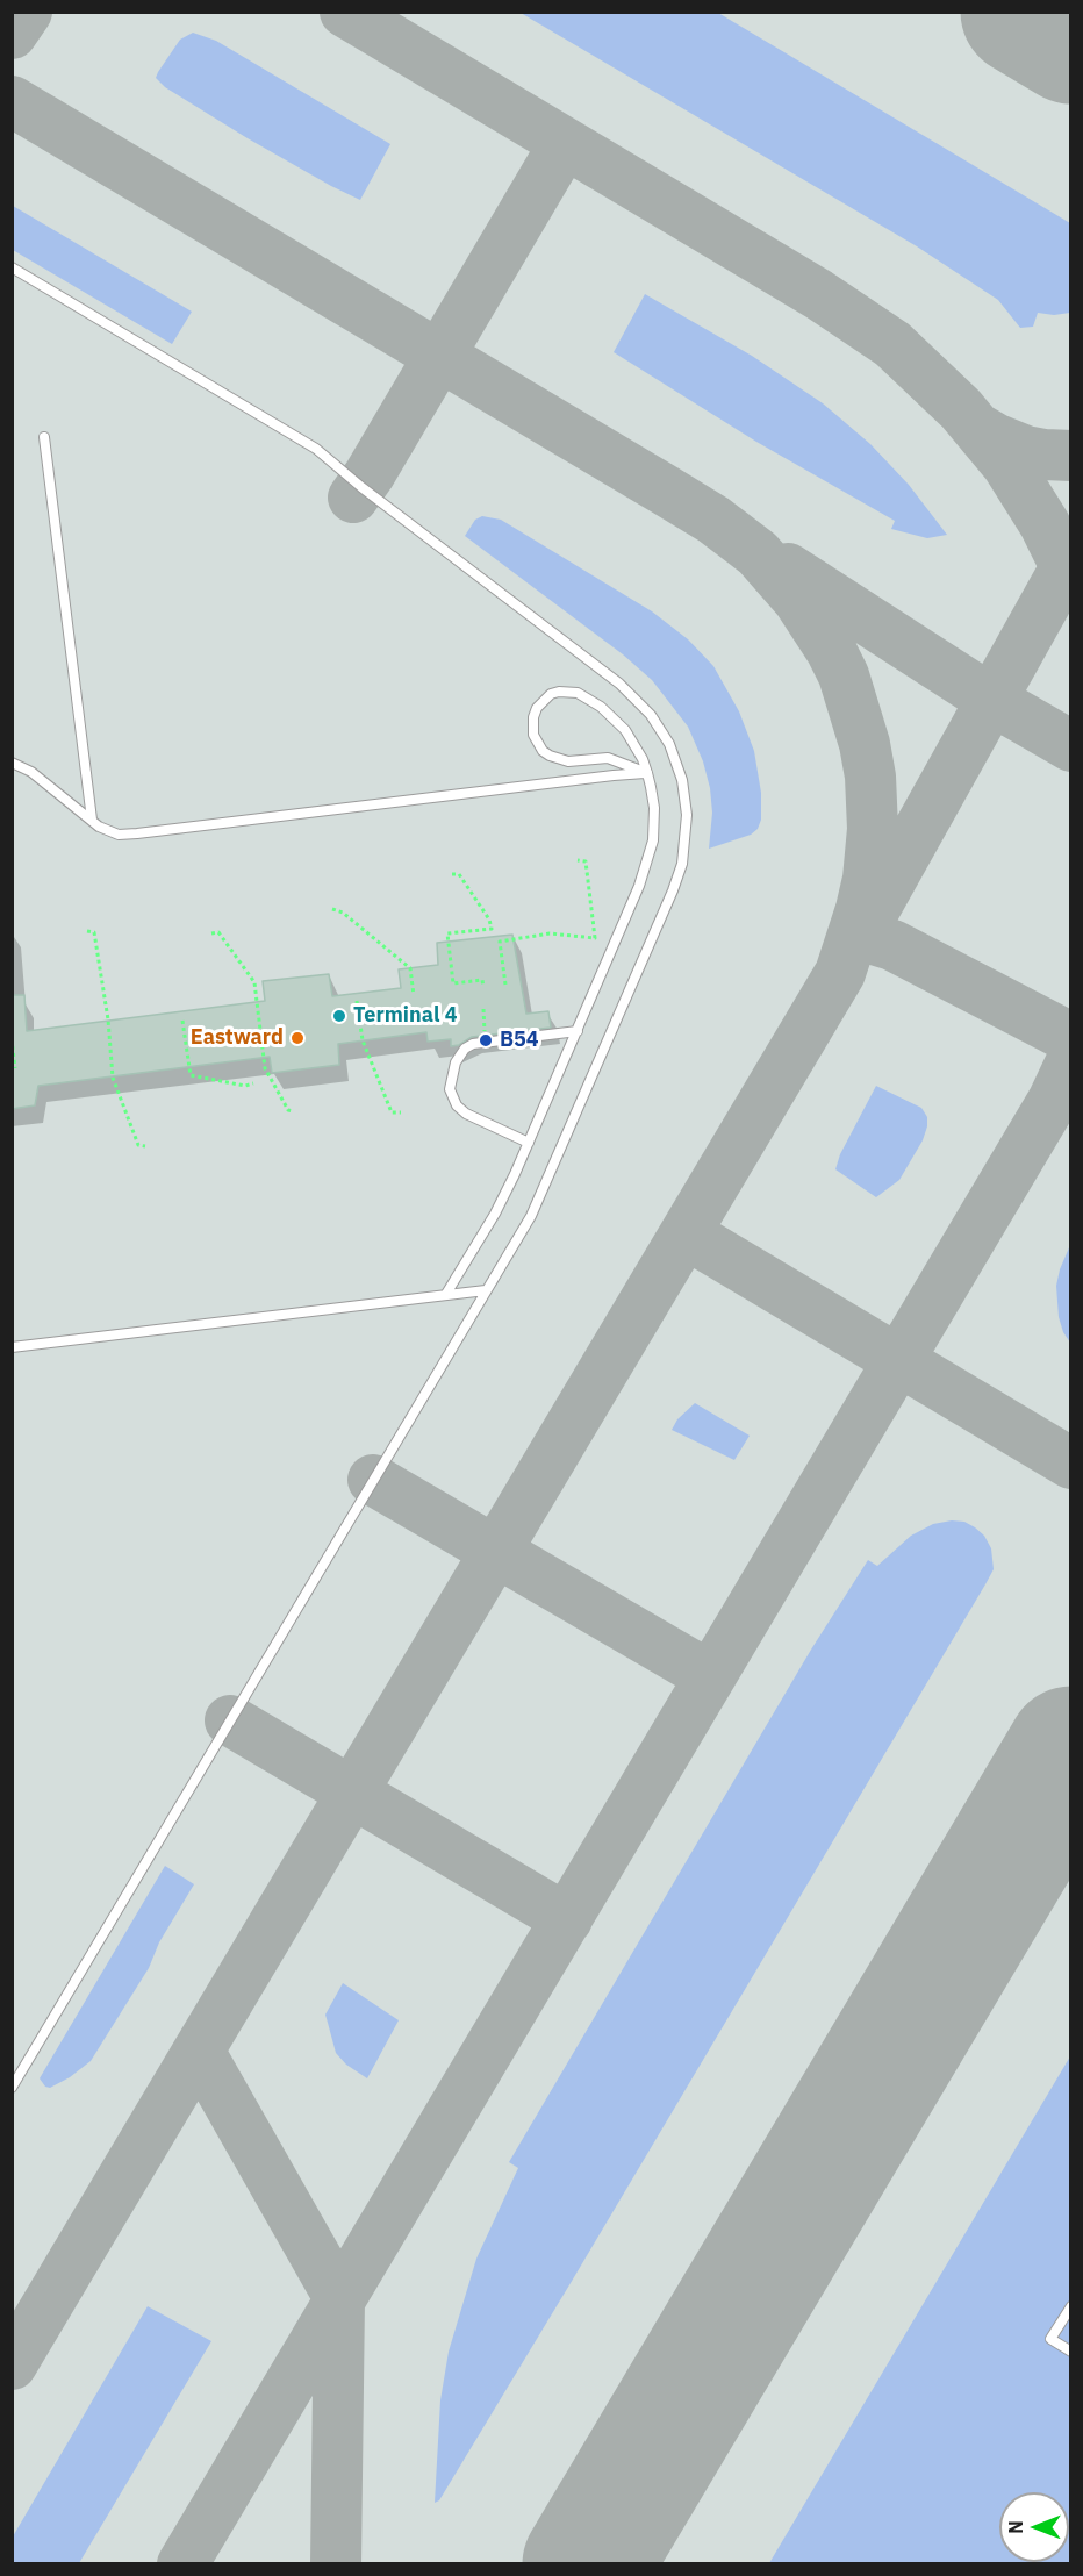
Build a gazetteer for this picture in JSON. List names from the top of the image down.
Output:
{
  "places": ["Terminal 4", "Eastward", "B54"],
  "north": "left"
}
